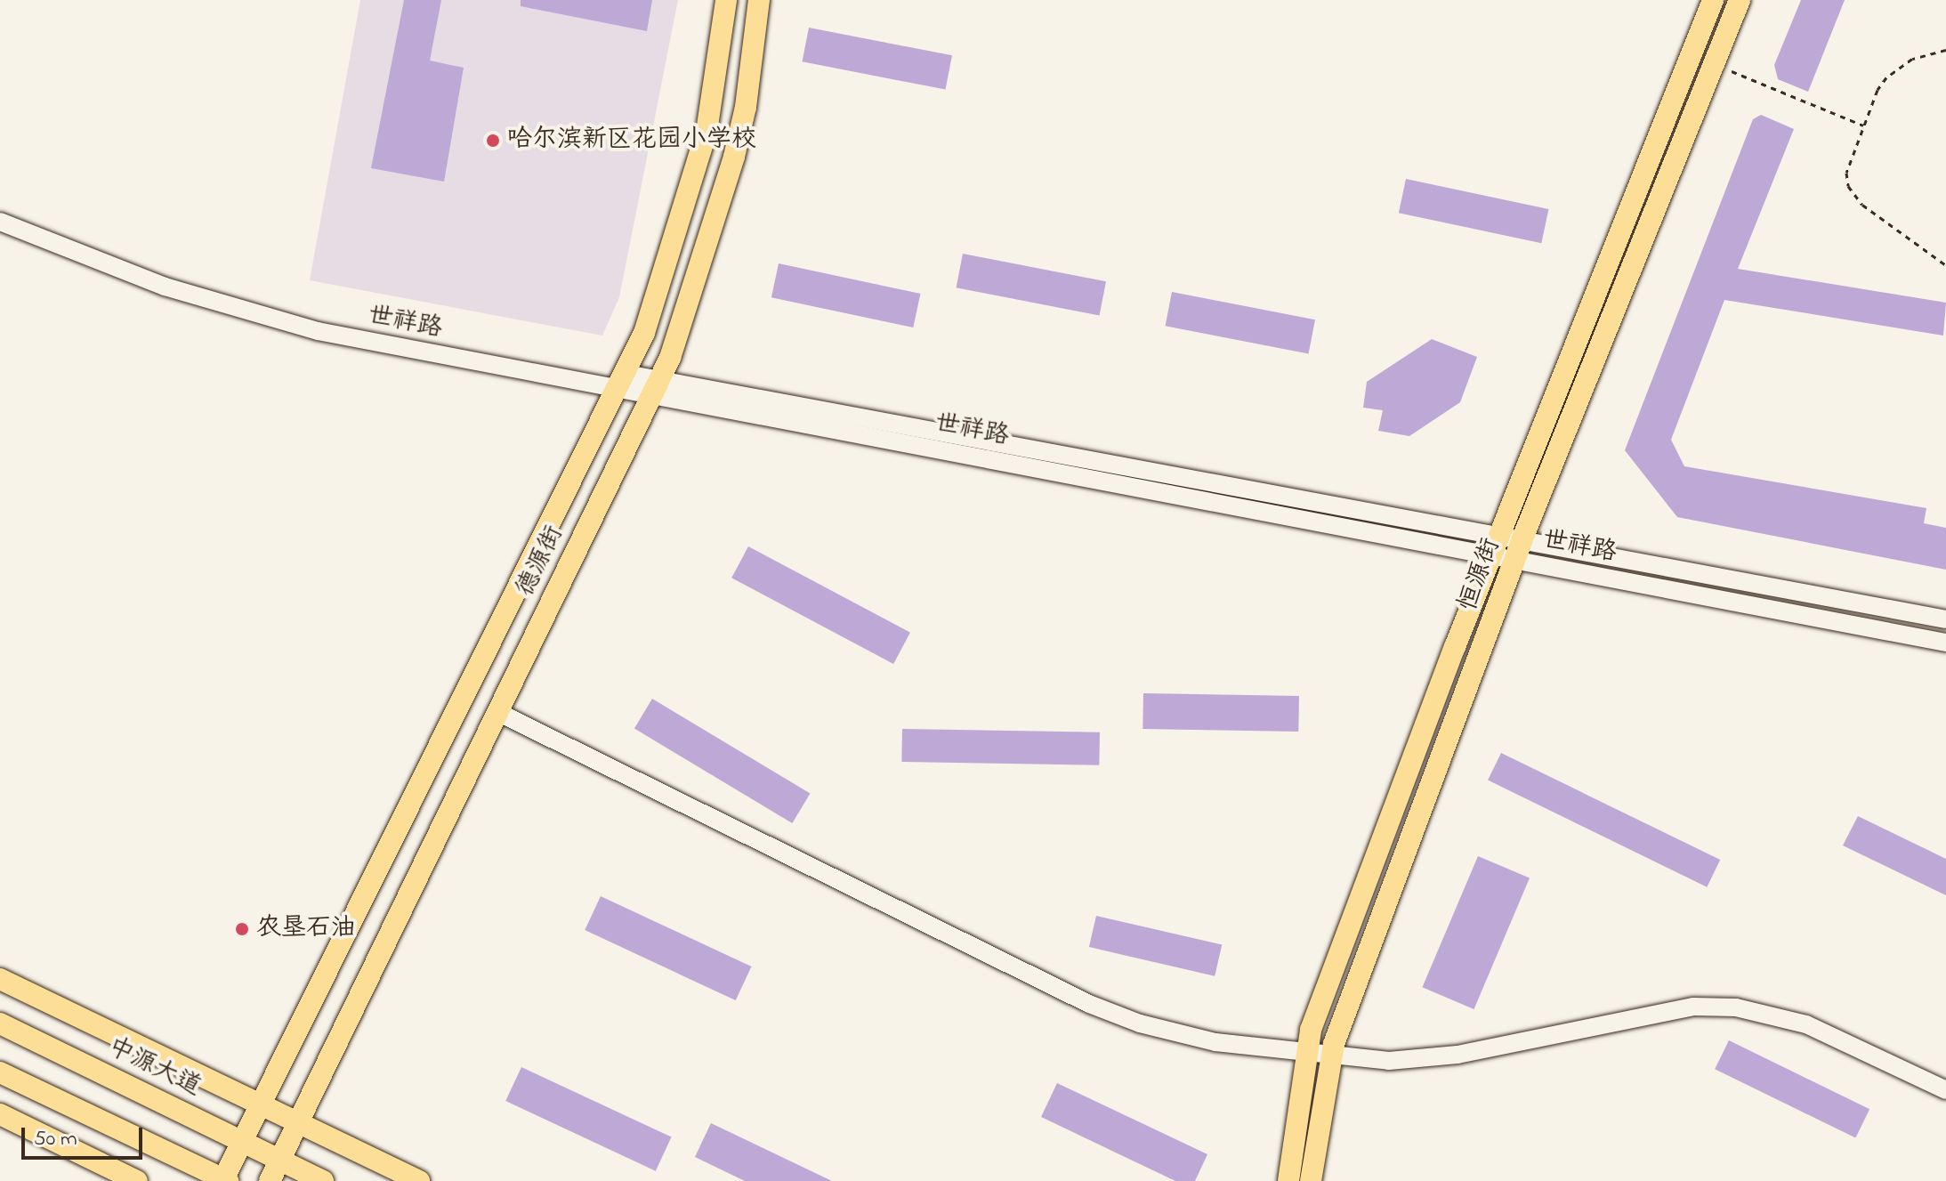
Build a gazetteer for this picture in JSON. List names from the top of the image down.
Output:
{
  "streets": {
    "main road": ["德源街", "恒源街", "中源大道"],
    "street": ["世祥路"]
  },
  "crossings": [
    ["世祥路", "德源街"],
    ["世祥路", "恒源街"],
    ["德源街", "中源大道"]
  ],
  "places": ["哈尔滨新区花园小学校", "农垦石油"],
  "scale_bar": "50 m"
}
